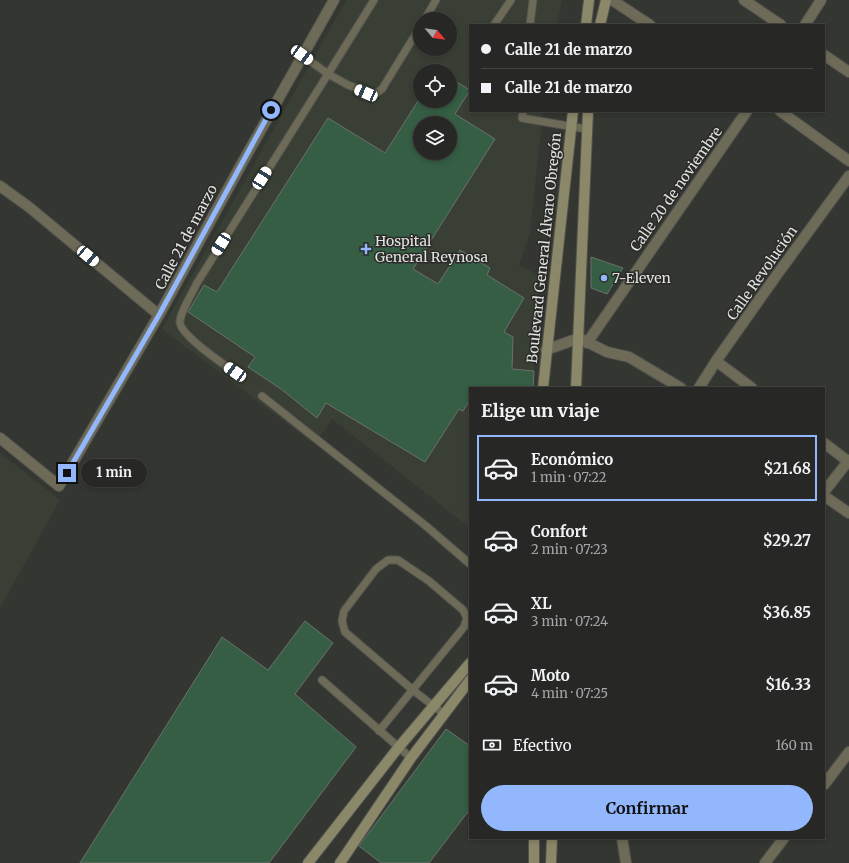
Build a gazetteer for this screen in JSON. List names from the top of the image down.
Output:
{
  "streets": {
    "main road": ["Boulevard General Álvaro Obregón"],
    "street": ["Calle 20 de noviembre", "Calle 21 de marzo", "Calle Revolución"]
  },
  "crossings": [
    ["Calle 20 de noviembre", "Boulevard General Álvaro Obregón"]
  ],
  "places": {
    "health": ["Hospital General Reynosa"],
    "other": ["7-Eleven"]
  },
  "north": "bottom right",
  "page": {
    "banner": ["Calle 21 de marzo", "Calle 21 de marzo"],
    "heading": "Elige un viaje",
    "list": [
      {
        "name": "Económico",
        "note": "1 min · 07:22",
        "value": "$21.68"
      },
      {
        "name": "Confort",
        "note": "2 min · 07:23",
        "value": "$29.27"
      },
      {
        "name": "XL",
        "note": "3 min · 07:24",
        "value": "$36.85"
      },
      {
        "name": "Moto",
        "note": "4 min · 07:25",
        "value": "$16.33"
      }
    ],
    "bubble": "1 min",
    "pay": ["Efectivo", "160 m"],
    "buttons": "Confirmar"
  }
}
